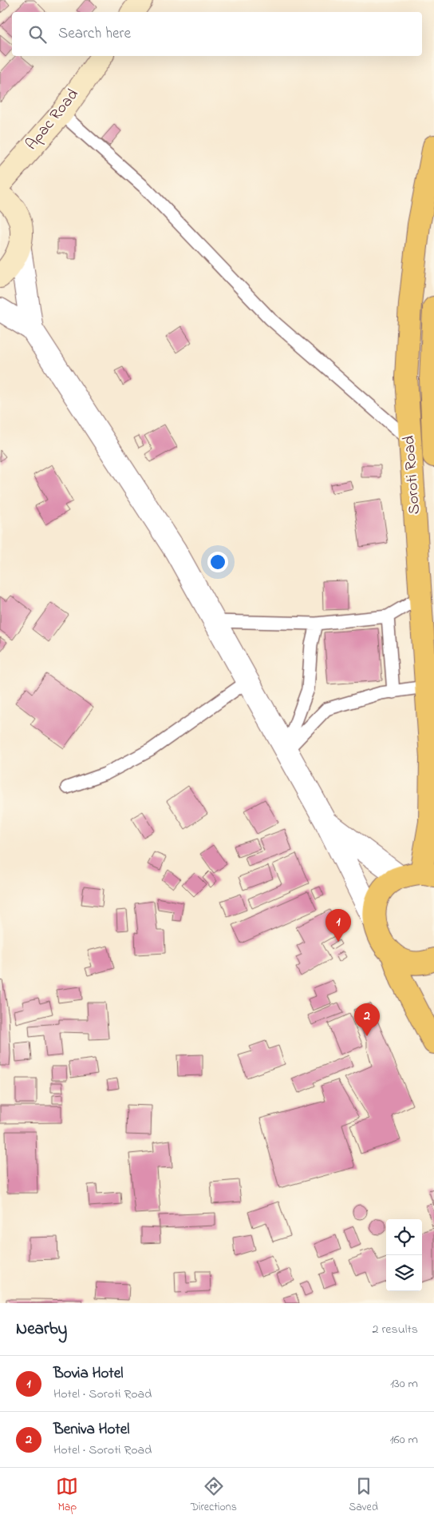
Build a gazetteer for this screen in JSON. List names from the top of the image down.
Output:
{
  "streets": {
    "main road": ["Apac Road", "Soroti Road"]
  },
  "page": {
    "search": "Search here",
    "pins": ["1", "2"],
    "heading": ["Nearby", "2 results"],
    "list": [
      {
        "mark": "1",
        "name": "Bovia Hotel",
        "note": "Hotel · Soroti Road",
        "value": "130 m"
      },
      {
        "mark": "2",
        "name": "Beniva Hotel",
        "note": "Hotel · Soroti Road",
        "value": "160 m"
      }
    ],
    "nav": ["Map", "Directions", "Saved"]
  }
}
